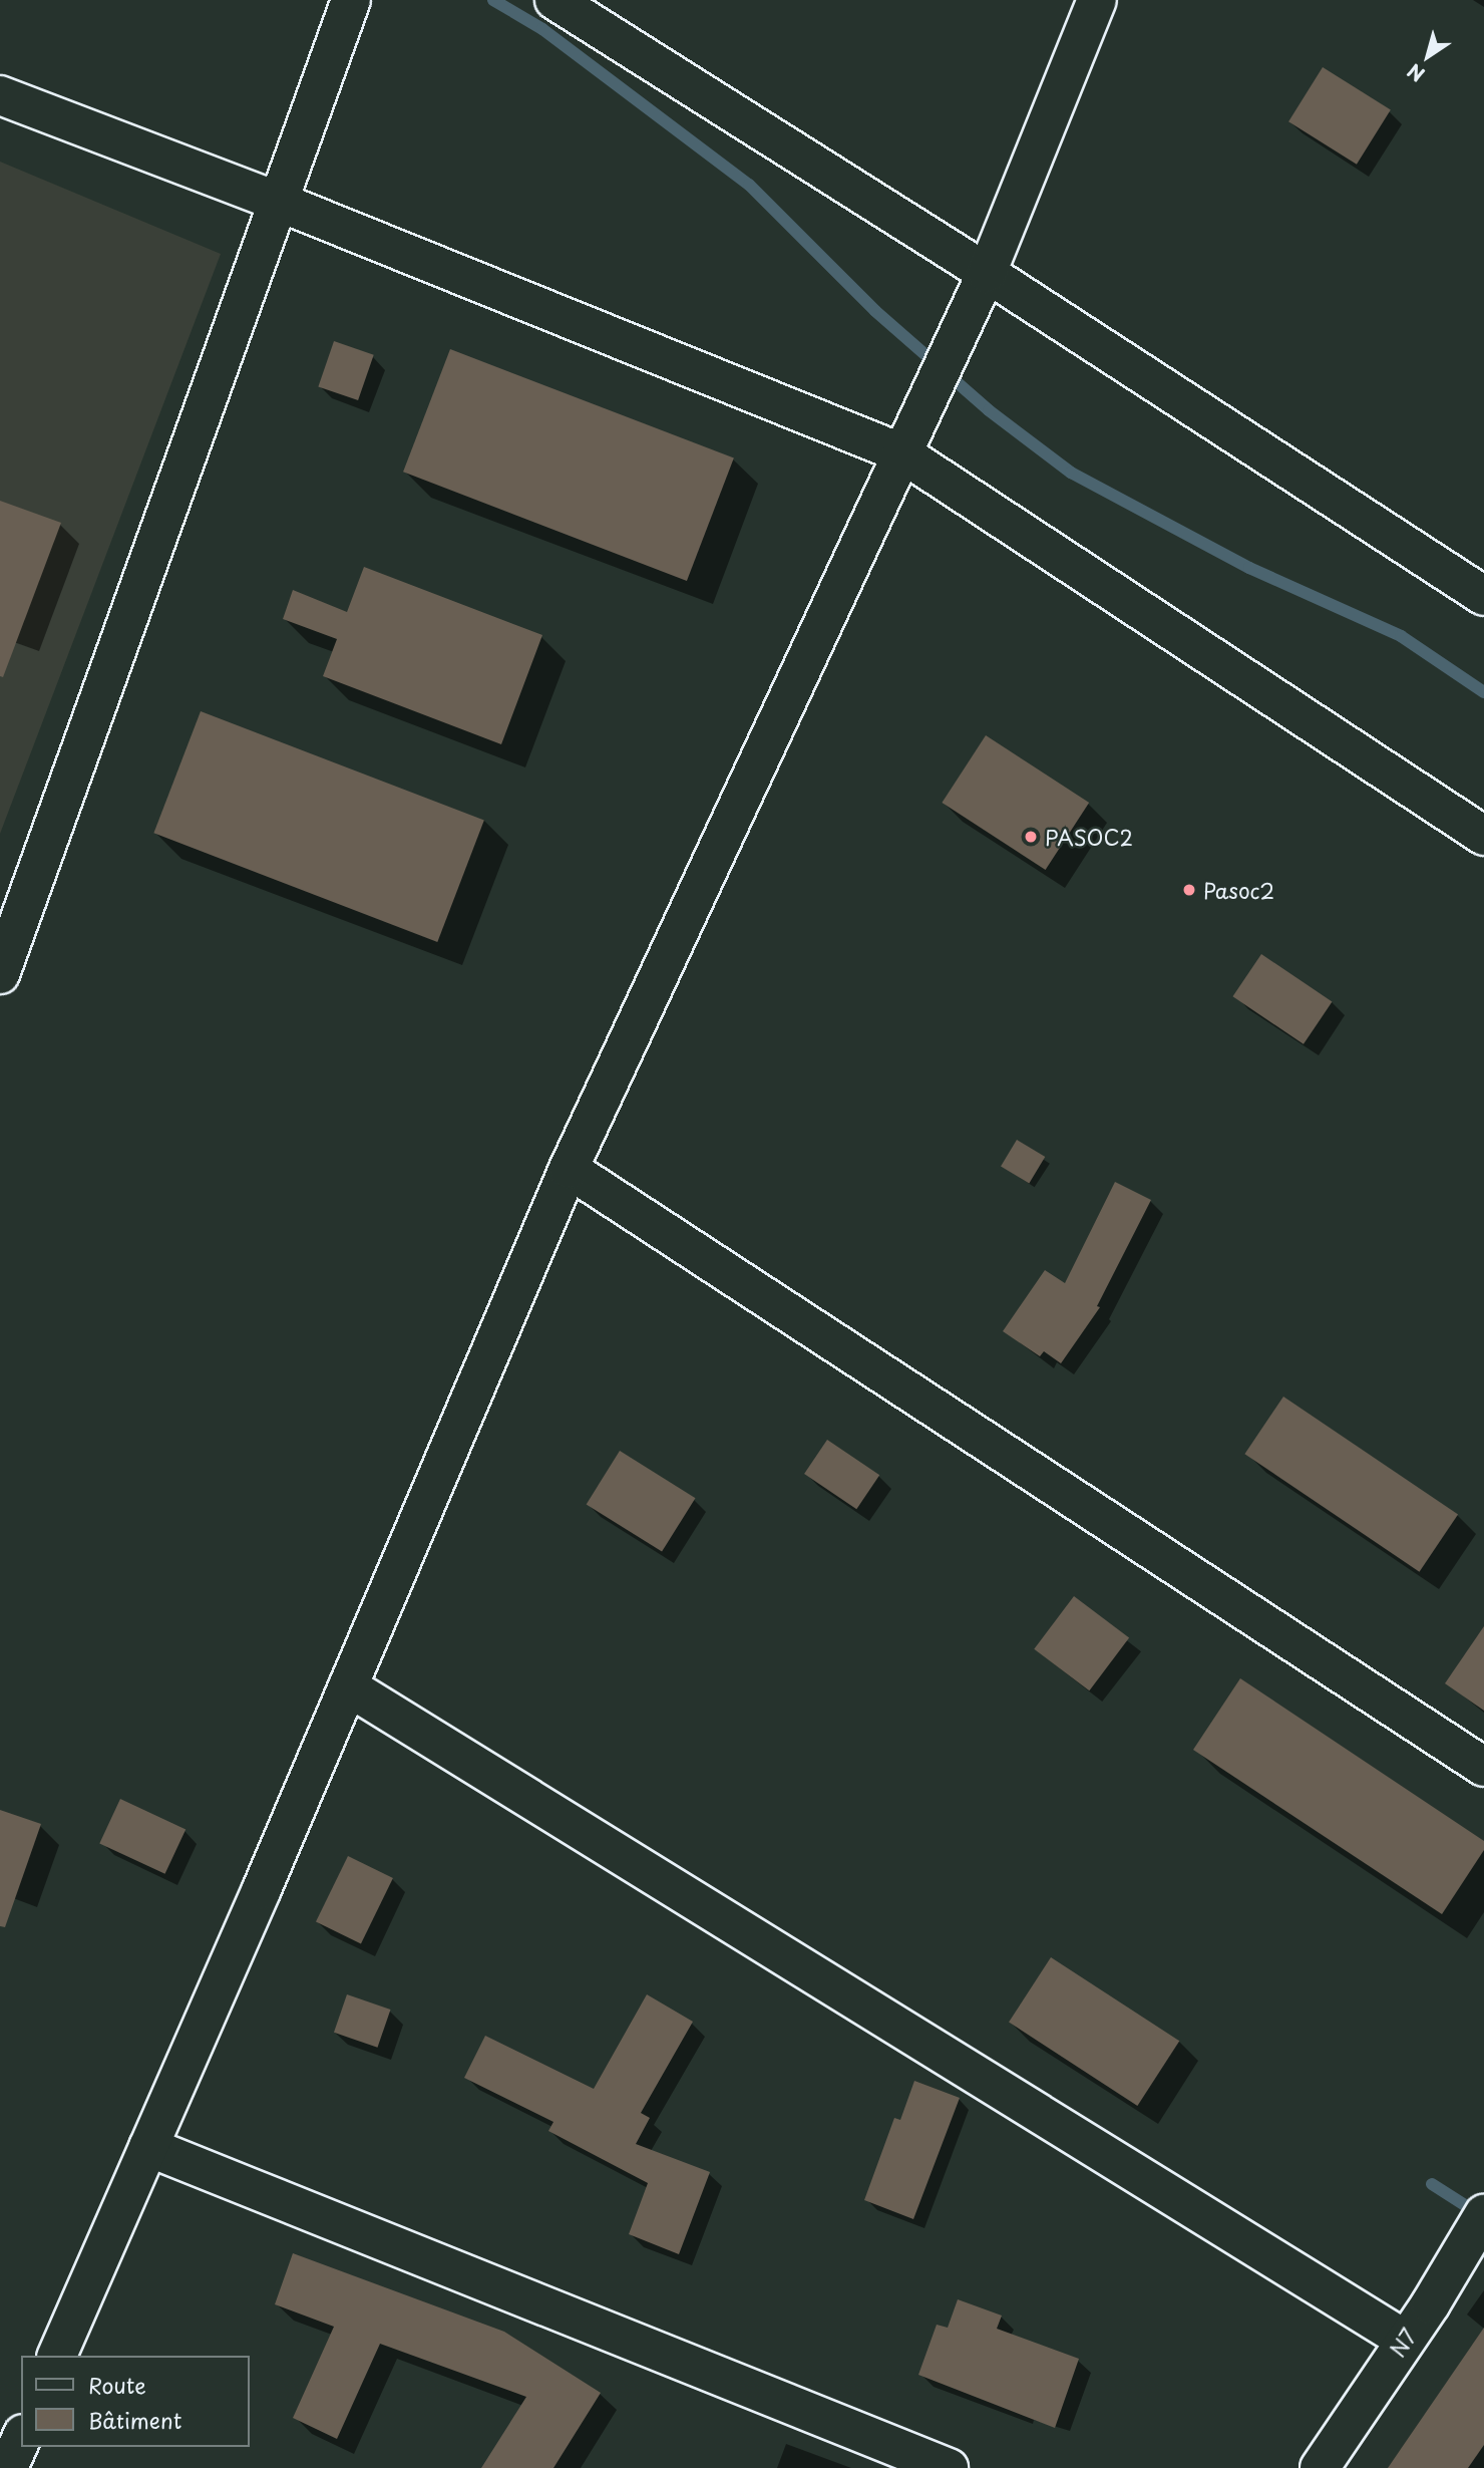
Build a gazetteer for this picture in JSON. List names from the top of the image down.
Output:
{
  "streets": {
    "street": ["N7"]
  },
  "places": ["PASOC2", "Pasoc2"],
  "legend": ["Route", "Bâtiment"],
  "north": "bottom left"
}
